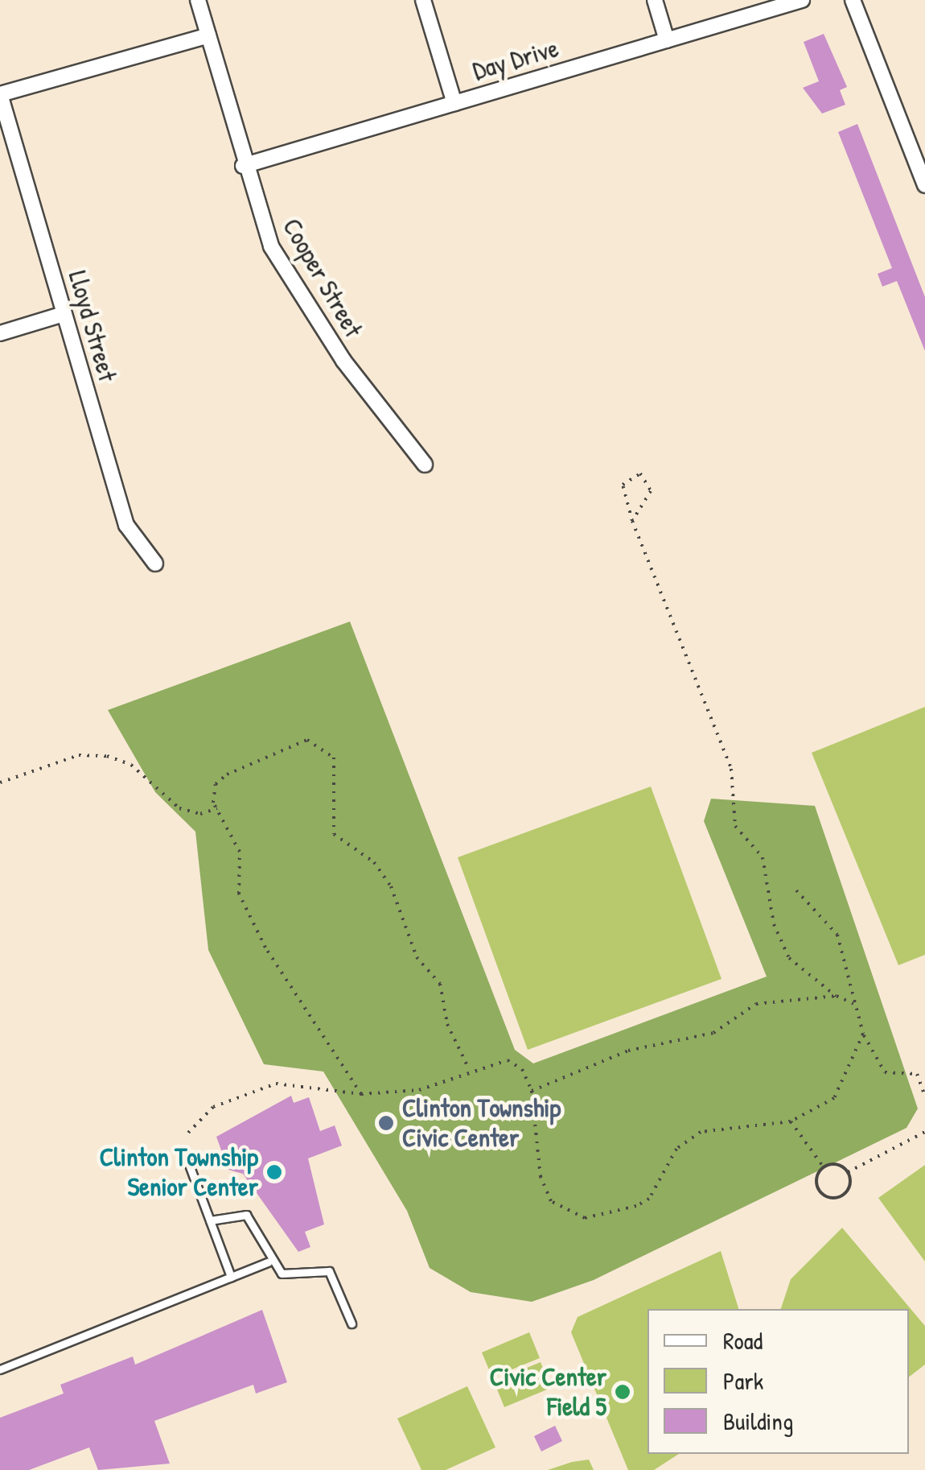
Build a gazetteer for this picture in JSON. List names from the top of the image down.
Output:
{
  "streets": {
    "street": ["Day Drive", "Cooper Street", "Lloyd Street"]
  },
  "crossings": [
    ["Day Drive", "Cooper Street"]
  ],
  "places": ["Clinton Township Civic Center", "Clinton Township Senior Center", "Civic Center Field 5"],
  "legend": ["Road", "Park", "Building"]
}
